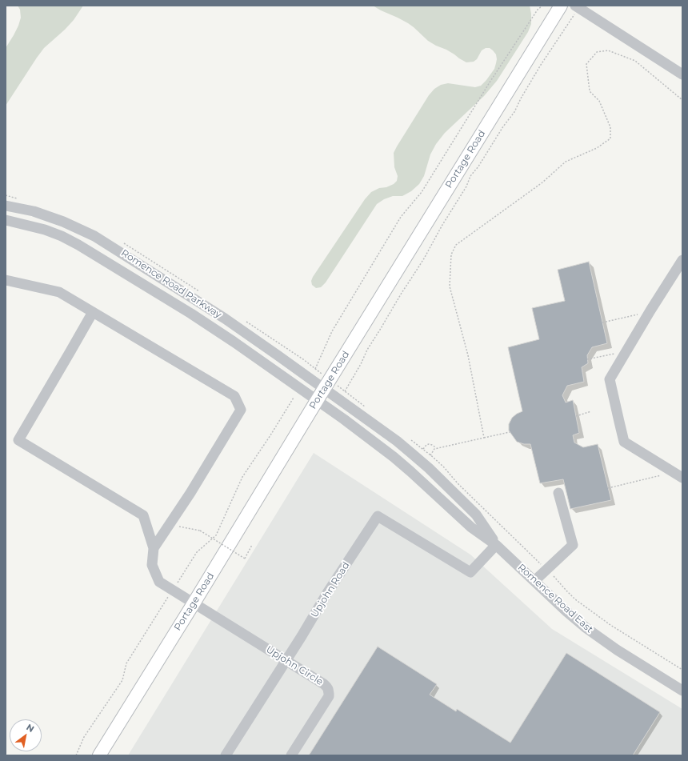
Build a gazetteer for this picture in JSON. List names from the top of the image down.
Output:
{
  "streets": {
    "main road": ["Portage Road"],
    "street": [
      "Romence Road Parkway",
      "Upjohn Road",
      "Romence Road East",
      "Upjohn Circle"
    ]
  },
  "crossings": [
    ["Portage Road", "Romence Road Parkway"],
    ["Portage Road", "Romence Road East"],
    ["Portage Road", "Upjohn Circle"],
    ["Romence Road Parkway", "Romence Road East"],
    ["Upjohn Road", "Romence Road East"],
    ["Upjohn Road", "Upjohn Circle"]
  ],
  "north": "top right"
}
